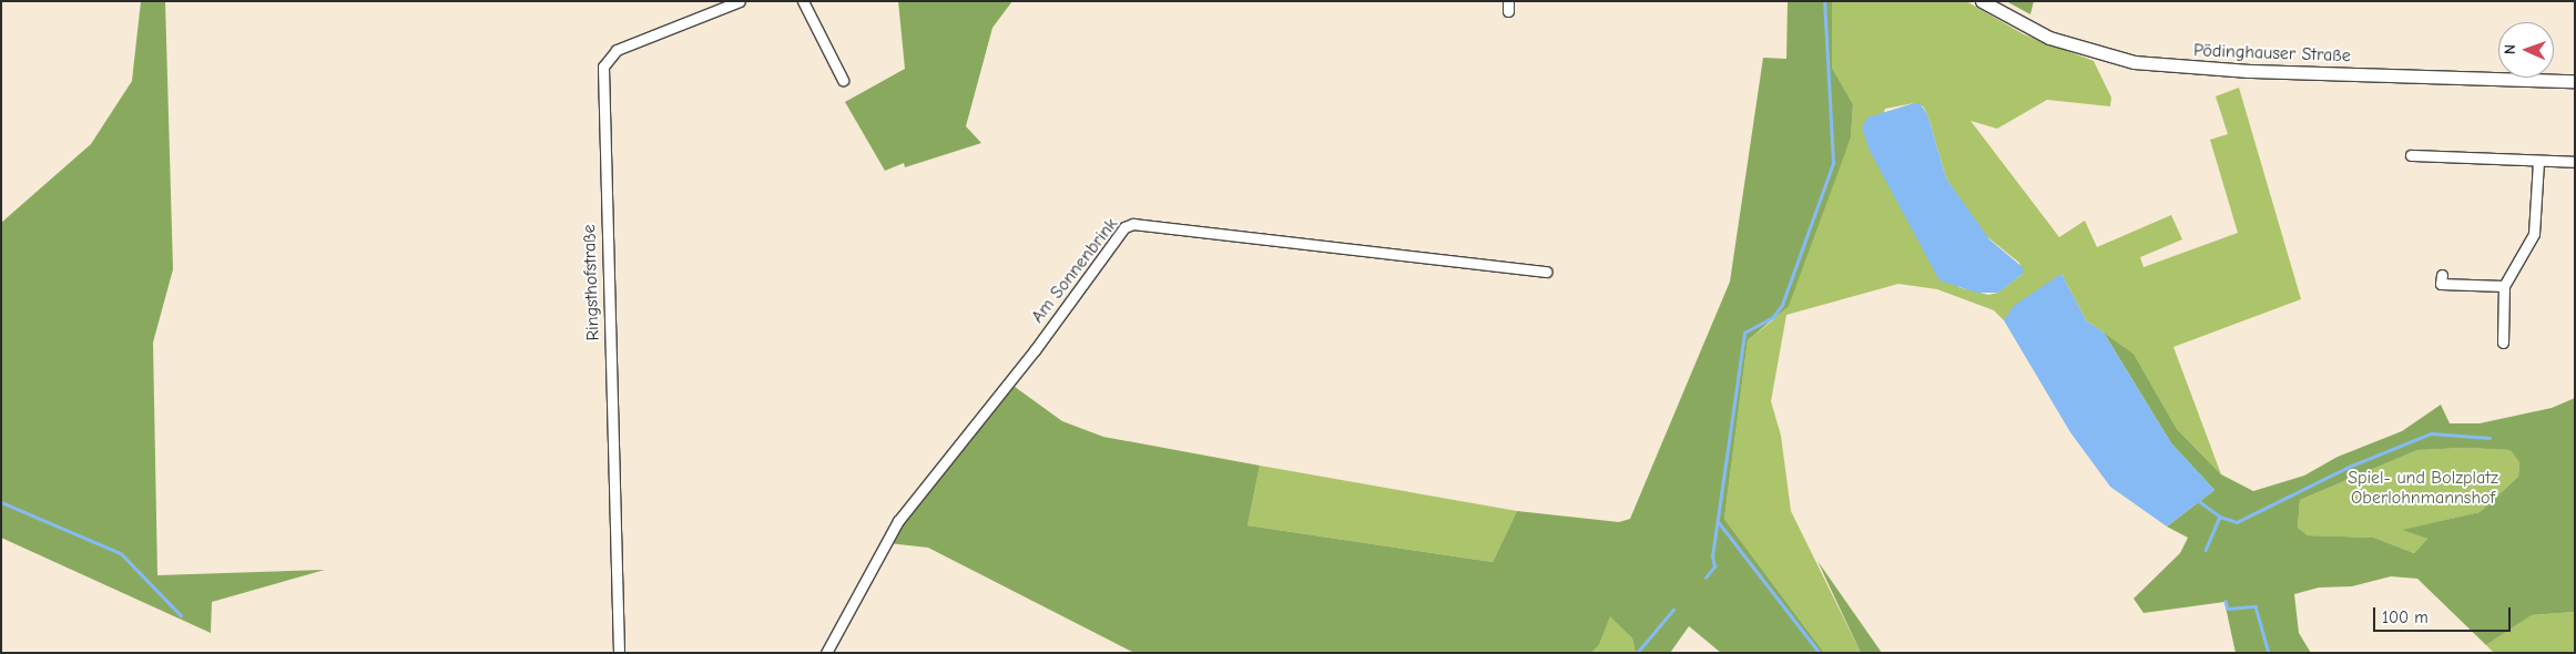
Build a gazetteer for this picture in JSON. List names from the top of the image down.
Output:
{
  "streets": {
    "main road": ["Pödinghauser Straße"],
    "street": ["Am Sonnenbrink", "Ringsthofstraße"]
  },
  "parks": ["Spiel- und Bolzplatz Oberlohnmannshof"],
  "scale_bar": "100 m",
  "north": "left"
}
